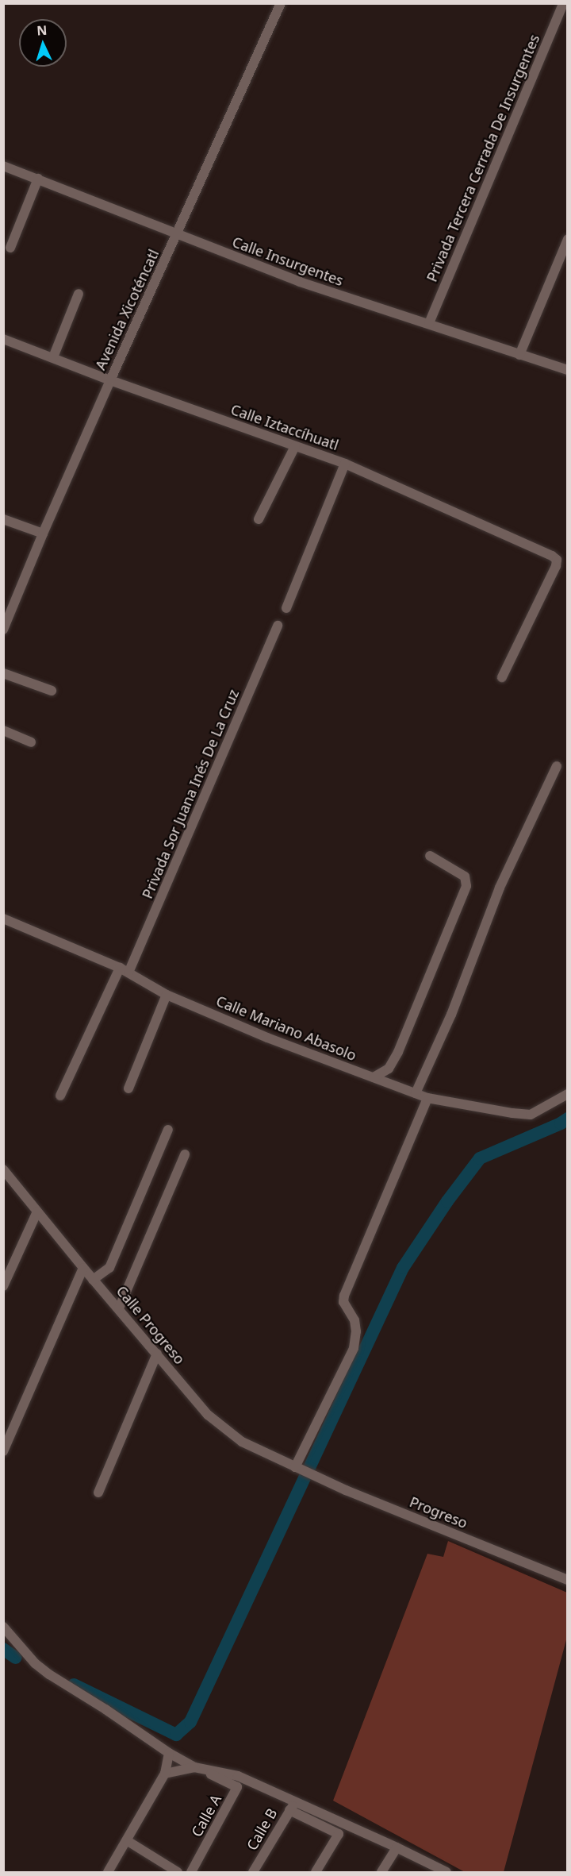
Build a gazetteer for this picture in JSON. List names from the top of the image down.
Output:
{
  "streets": {
    "street": [
      "Privada Tercera Cerrada De Insurgentes",
      "Calle Insurgentes",
      "Avenida Xicoténcatl",
      "Calle Iztaccíhuatl",
      "Privada Sor Juana Inés De La Cruz",
      "Calle Mariano Abasolo",
      "Calle Progreso",
      "Progreso",
      "Calle A",
      "Calle B"
    ]
  },
  "crossings": [
    ["Privada Tercera Cerrada De Insurgentes", "Calle Insurgentes"],
    ["Calle Insurgentes", "Avenida Xicoténcatl"],
    ["Avenida Xicoténcatl", "Calle Iztaccíhuatl"],
    ["Privada Sor Juana Inés De La Cruz", "Calle Mariano Abasolo"],
    ["Calle Progreso", "Progreso"]
  ],
  "north": "top"
}
